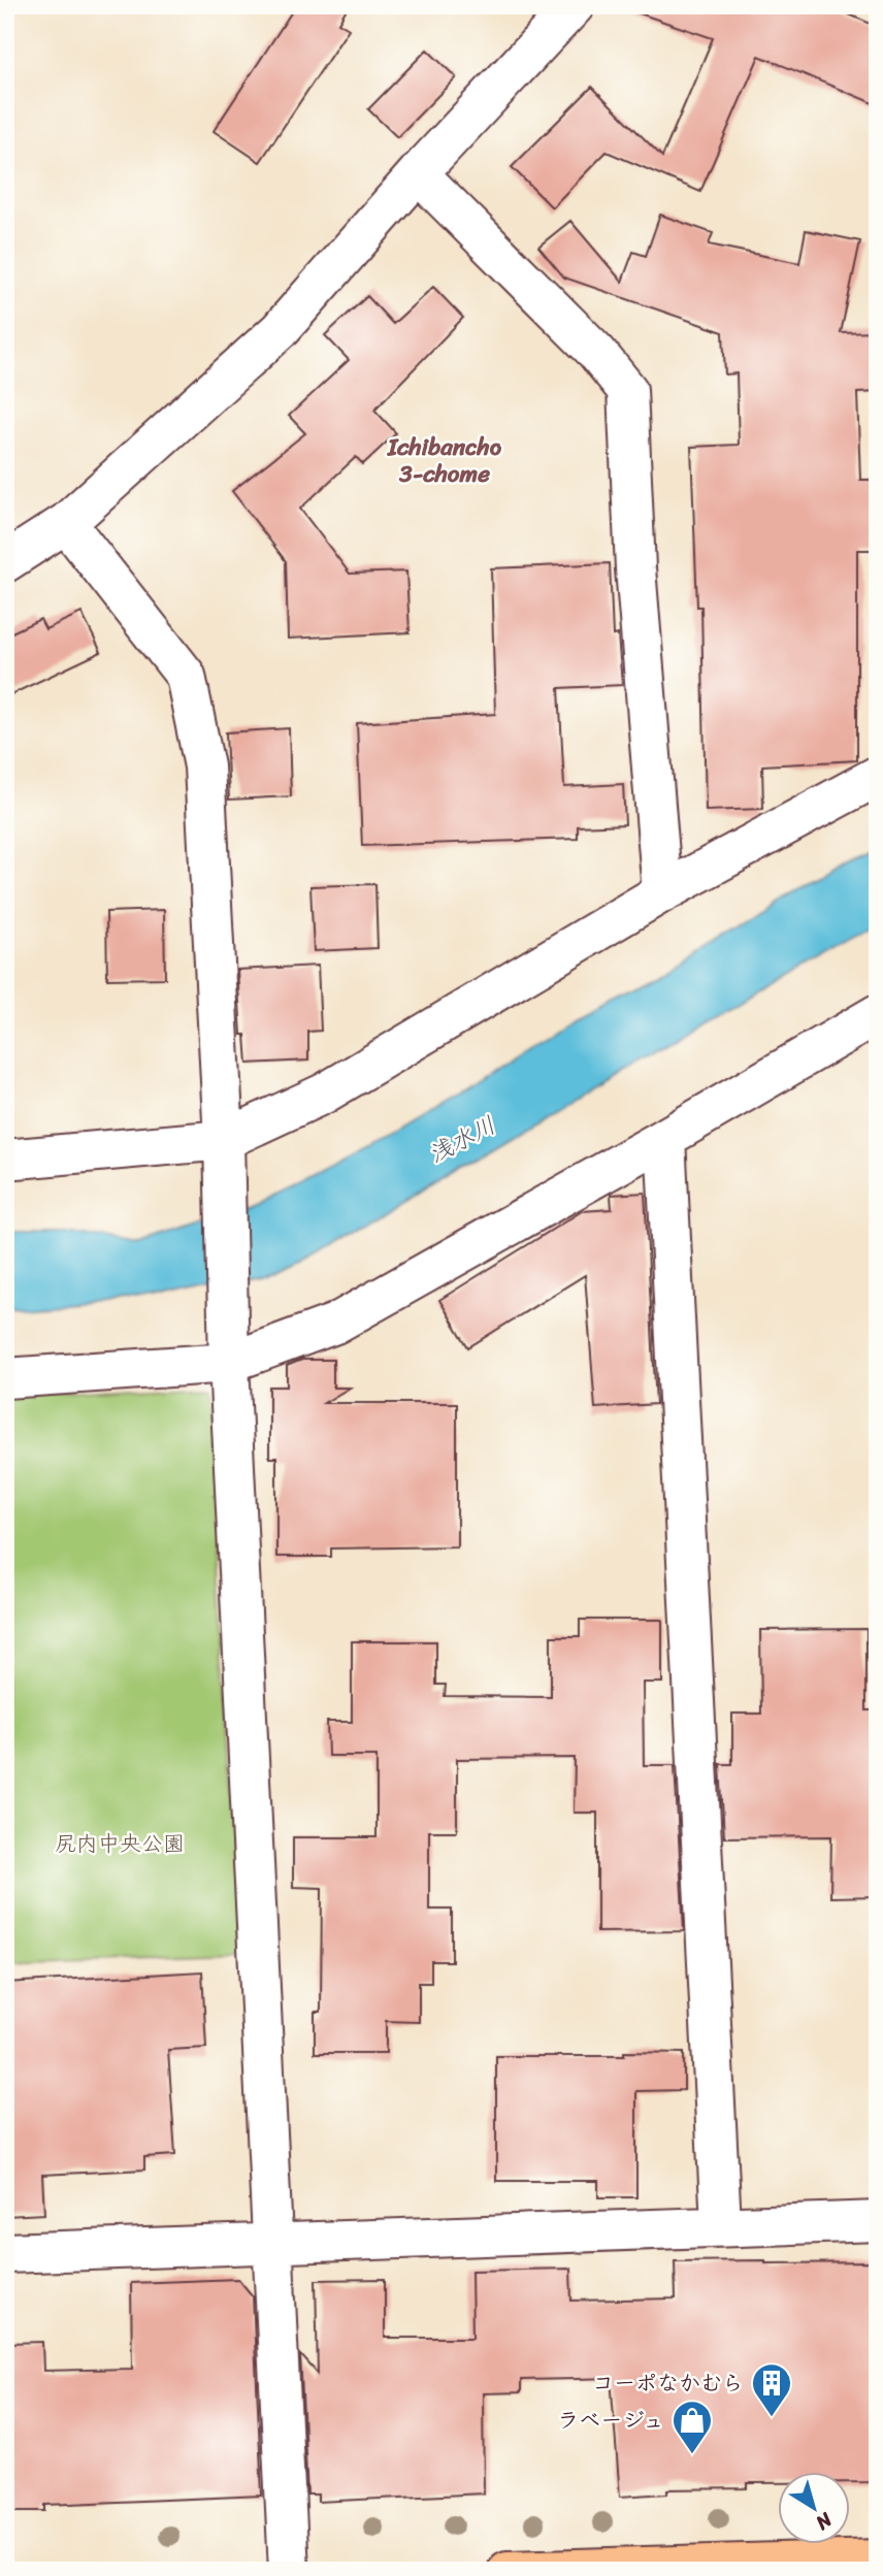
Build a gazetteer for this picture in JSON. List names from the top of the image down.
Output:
{
  "districts": ["Ichibancho 3-chome"],
  "water": ["浅水川"],
  "parks": ["尻内中央公園"],
  "places": {
    "building": ["コーポなかむら"],
    "shop": ["ラベージュ"]
  },
  "north": "bottom right"
}
